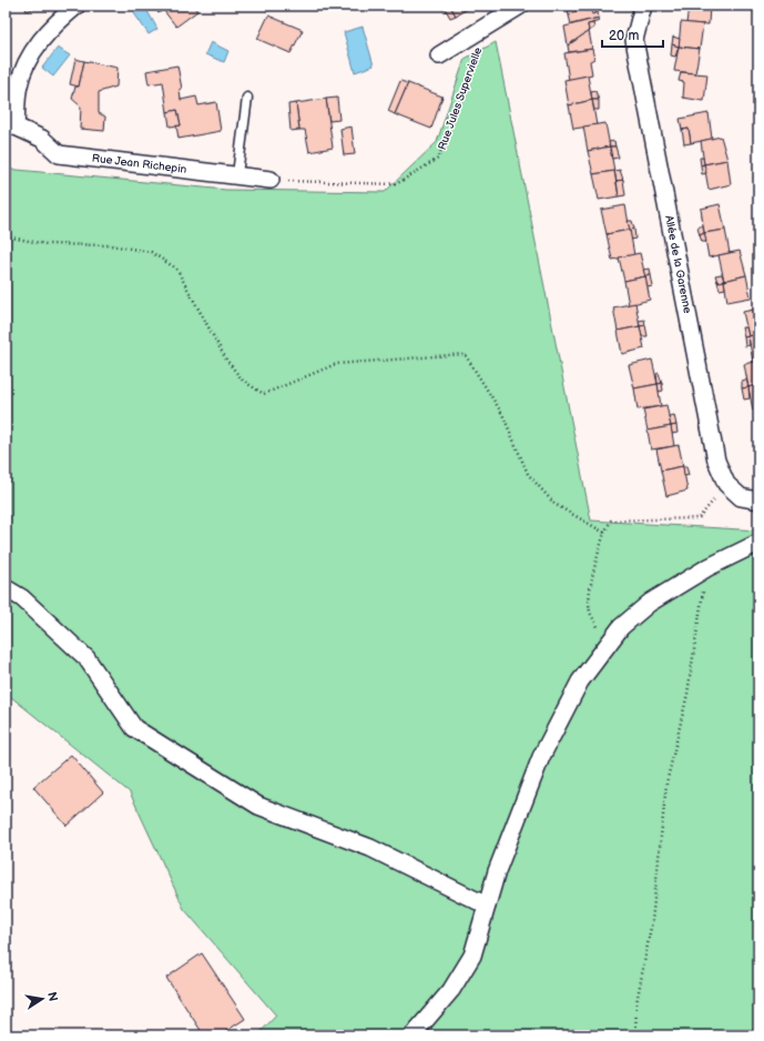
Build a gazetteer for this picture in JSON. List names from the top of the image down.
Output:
{
  "streets": {
    "street": ["Rue Jules Supervielle", "Rue Jean Richepin", "Allée de la Garenne"]
  },
  "crossings": [
    ["Rue Jules Supervielle", "Rue Jean Richepin"]
  ],
  "scale_bar": "20 m",
  "north": "right"
}
